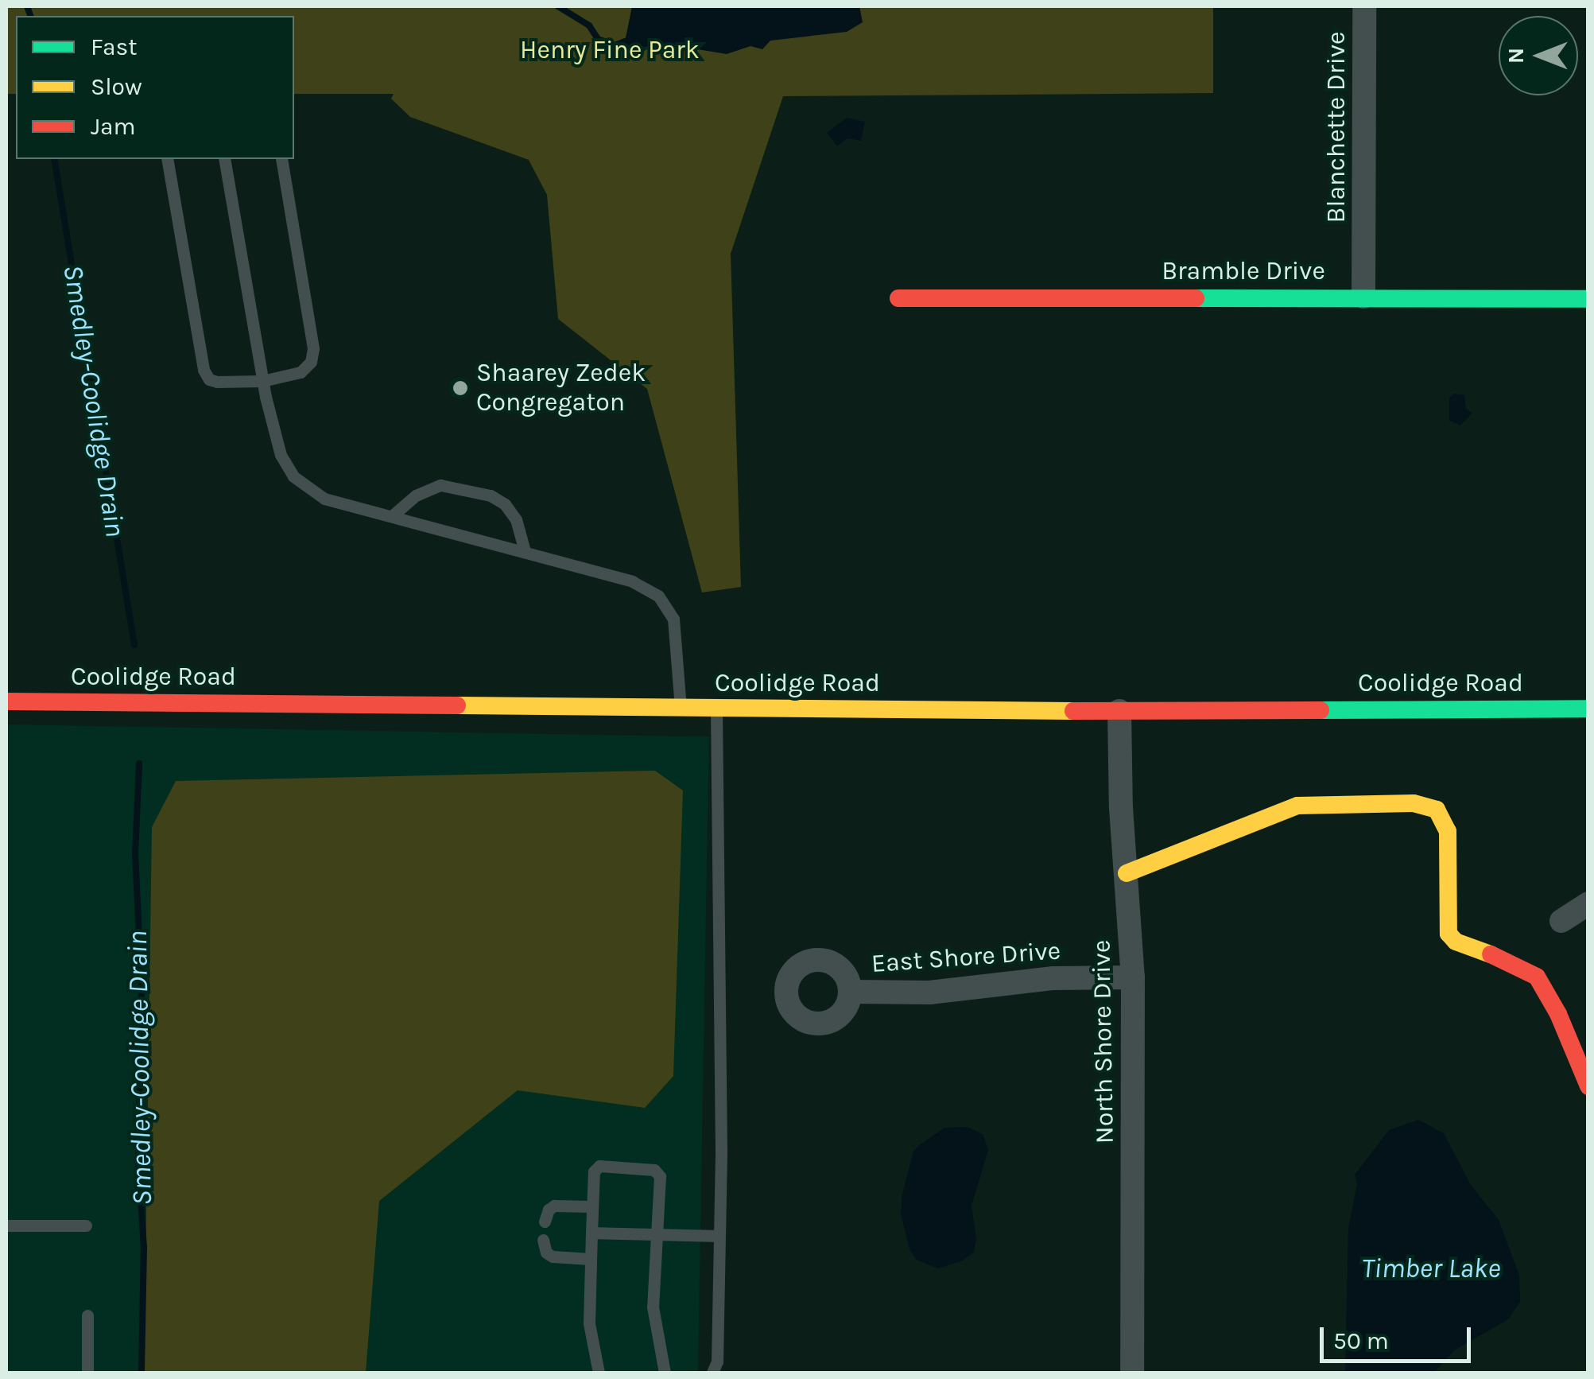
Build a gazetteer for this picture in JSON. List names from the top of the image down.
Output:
{
  "streets": {
    "street": [
      "Blanchette Drive",
      "Bramble Drive",
      "Coolidge Road",
      "East Shore Drive",
      "North Shore Drive"
    ]
  },
  "crossings": [
    ["Blanchette Drive", "Bramble Drive"],
    ["Coolidge Road", "North Shore Drive"],
    ["East Shore Drive", "North Shore Drive"]
  ],
  "water": ["Smedley-Coolidge Drain", "Timber Lake"],
  "parks": ["Henry Fine Park"],
  "places": ["Shaarey Zedek Congregaton"],
  "legend": ["Fast", "Slow", "Jam"],
  "scale_bar": "50 m",
  "north": "left"
}
